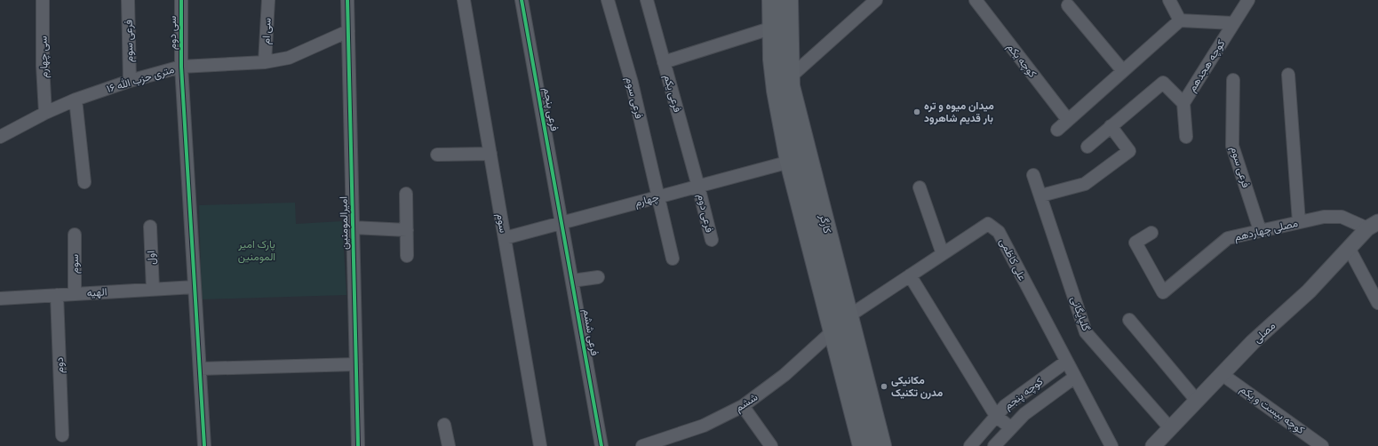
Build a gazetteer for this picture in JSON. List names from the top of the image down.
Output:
{
  "streets": {
    "main road": ["کارگر"],
    "street": [
      "سی ام",
      "سی دوم",
      "فرعی سوم",
      "سی چهارم",
      "کوچه یکم",
      "کوچه هجدهم",
      "۱۶ متری حزب الله",
      "فرعی یکم",
      "فرعی پنجم",
      "چهارم",
      "فرعی دوم",
      "امیرالمومنین",
      "سوم",
      "مصلی چهاردهم",
      "اول",
      "علی کاظمی",
      "الهیه",
      "گلپایگانی",
      "فرعی ششم",
      "مصلی",
      "دوم",
      "کوچه پنجم",
      "ششم",
      "کوچه بیست و یکم"
    ]
  },
  "crossings": [
    ["سی ام", "۱۶ متری حزب الله"],
    ["سی دوم", "۱۶ متری حزب الله"],
    ["سی دوم", "الهیه"],
    ["فرعی سوم", "۱۶ متری حزب الله"],
    ["فرعی سوم", "چهارم"],
    ["فرعی سوم", "مصلی چهاردهم"],
    ["سی چهارم", "۱۶ متری حزب الله"],
    ["۱۶ متری حزب الله", "امیرالمومنین"],
    ["فرعی یکم", "چهارم"],
    ["فرعی یکم", "فرعی دوم"],
    ["فرعی پنجم", "چهارم"],
    ["فرعی پنجم", "فرعی ششم"],
    ["چهارم", "فرعی دوم"],
    ["چهارم", "سوم"],
    ["چهارم", "کارگر"],
    ["چهارم", "فرعی ششم"],
    ["سوم", "الهیه"],
    ["کارگر", "علی کاظمی"],
    ["کارگر", "ششم"],
    ["مصلی چهاردهم", "مصلی"],
    ["اول", "الهیه"],
    ["علی کاظمی", "کوچه پنجم"],
    ["الهیه", "دوم"],
    ["گلپایگانی", "مصلی"],
    ["مصلی", "کوچه بیست و یکم"]
  ],
  "parks": ["پارک امیر المومنین"],
  "places": ["میدان میوه و تره بار قدیم شاهرود", "مکانیکی مدرن تکنیک"]
}
